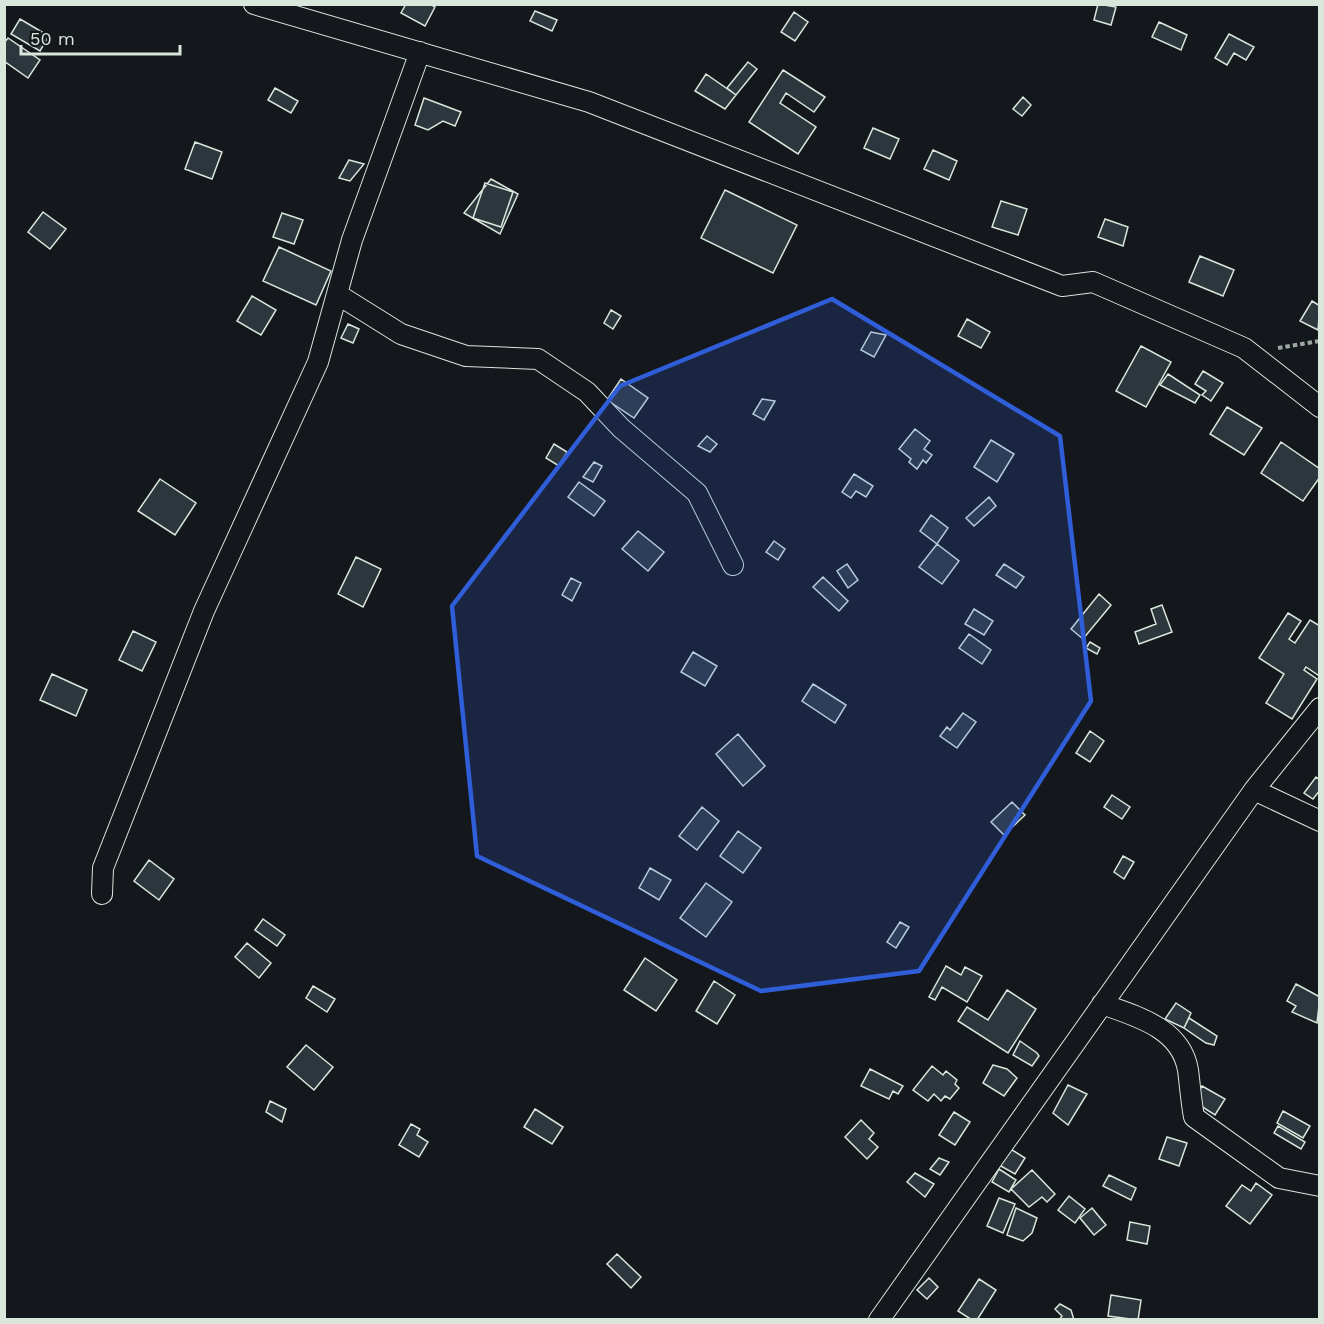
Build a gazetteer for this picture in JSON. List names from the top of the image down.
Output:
{
  "scale_bar": "50 m"
}
